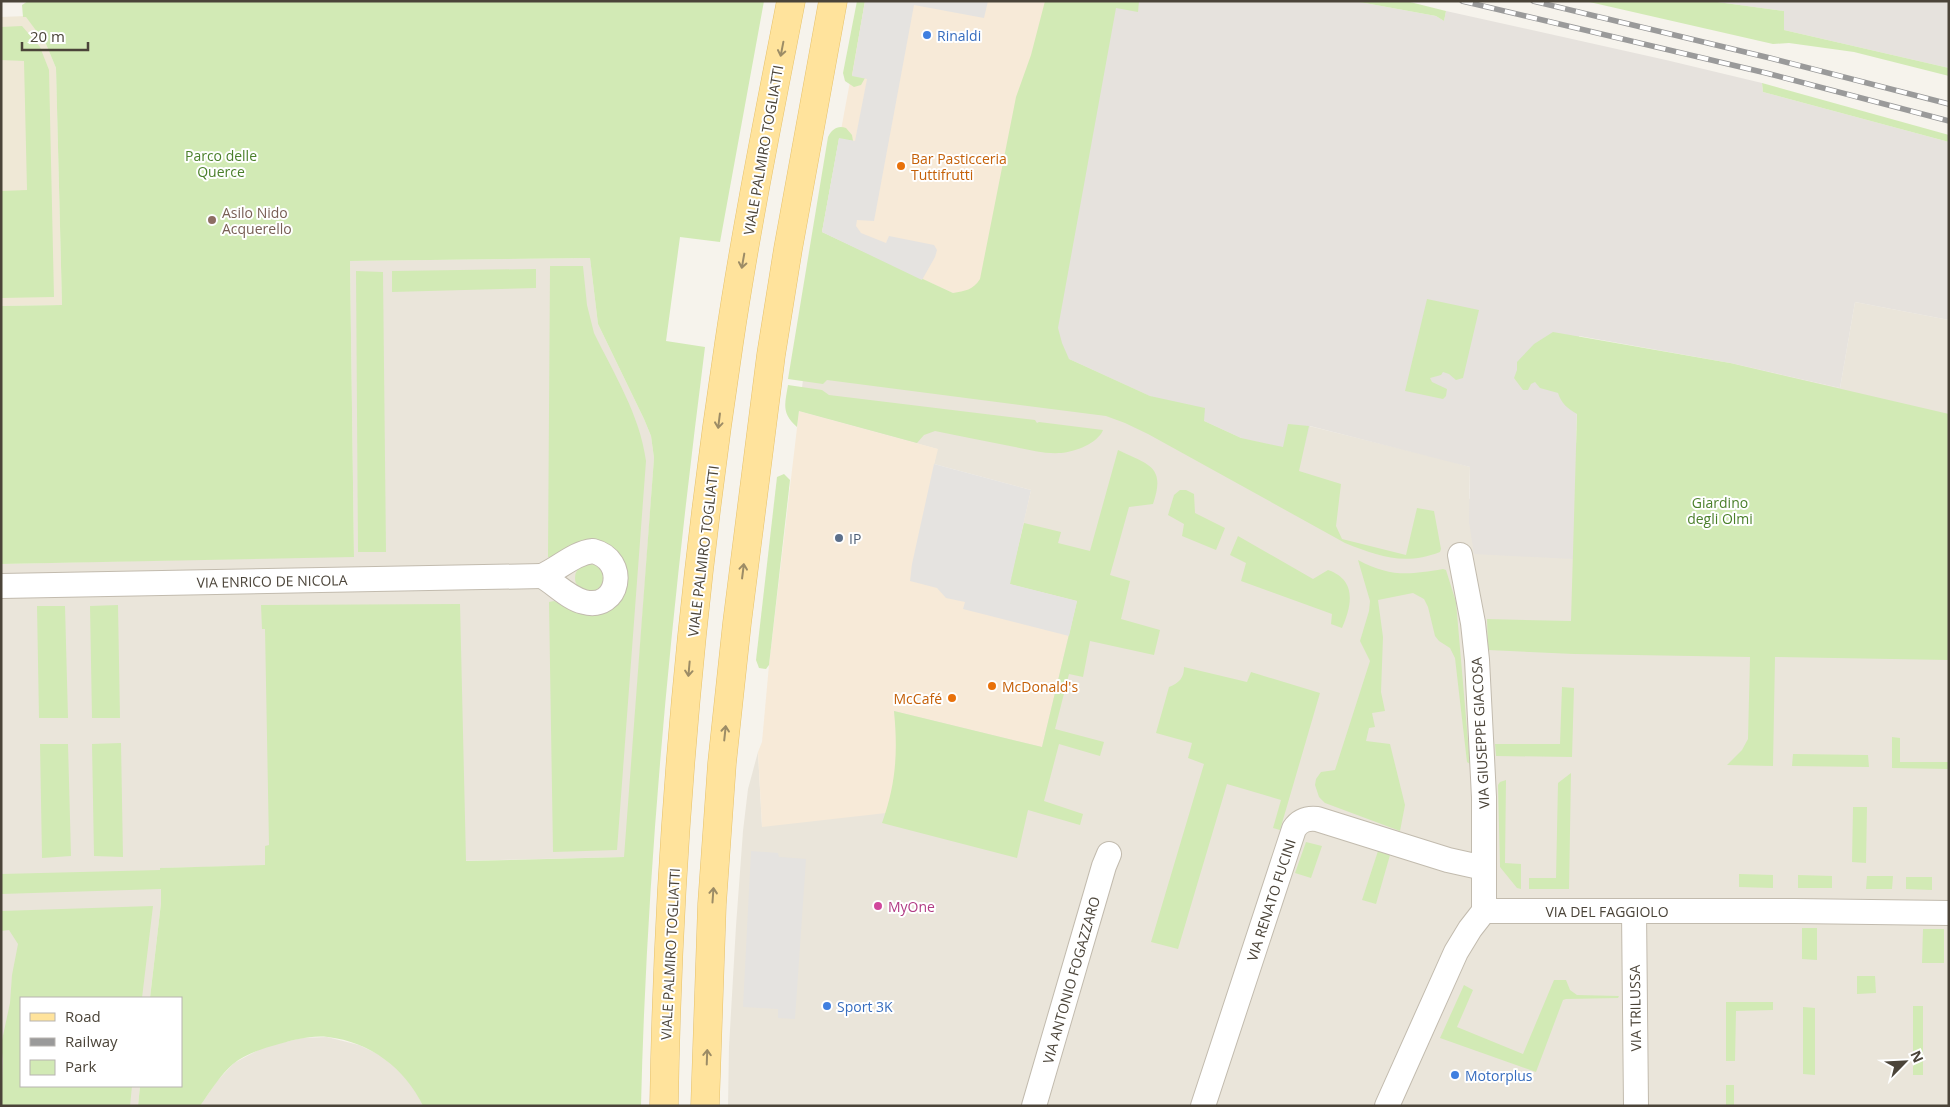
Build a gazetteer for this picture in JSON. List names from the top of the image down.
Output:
{
  "streets": {
    "main road": ["VIALE PALMIRO TOGLIATTI"],
    "street": [
      "VIA ENRICO DE NICOLA",
      "VIA GIUSEPPE GIACOSA",
      "VIA RENATO FUCINI",
      "VIA DEL FAGGIOLO",
      "VIA ANTONIO FOGAZZARO",
      "VIA TRILUSSA"
    ]
  },
  "crossings": [
    ["VIA GIUSEPPE GIACOSA", "VIA RENATO FUCINI"],
    ["VIA GIUSEPPE GIACOSA", "VIA DEL FAGGIOLO"],
    ["VIA DEL FAGGIOLO", "VIA TRILUSSA"]
  ],
  "parks": ["Parco delle Querce", "Giardino degli Olmi"],
  "places": [
    "Rinaldi",
    "Bar Pasticceria Tuttifrutti",
    "Asilo Nido Acquerello",
    "IP",
    "McDonald's",
    "McCafé",
    "MyOne",
    "Sport 3K",
    "Motorplus"
  ],
  "legend": ["Road", "Railway", "Park"],
  "scale_bar": "20 m",
  "north": "top right"
}
